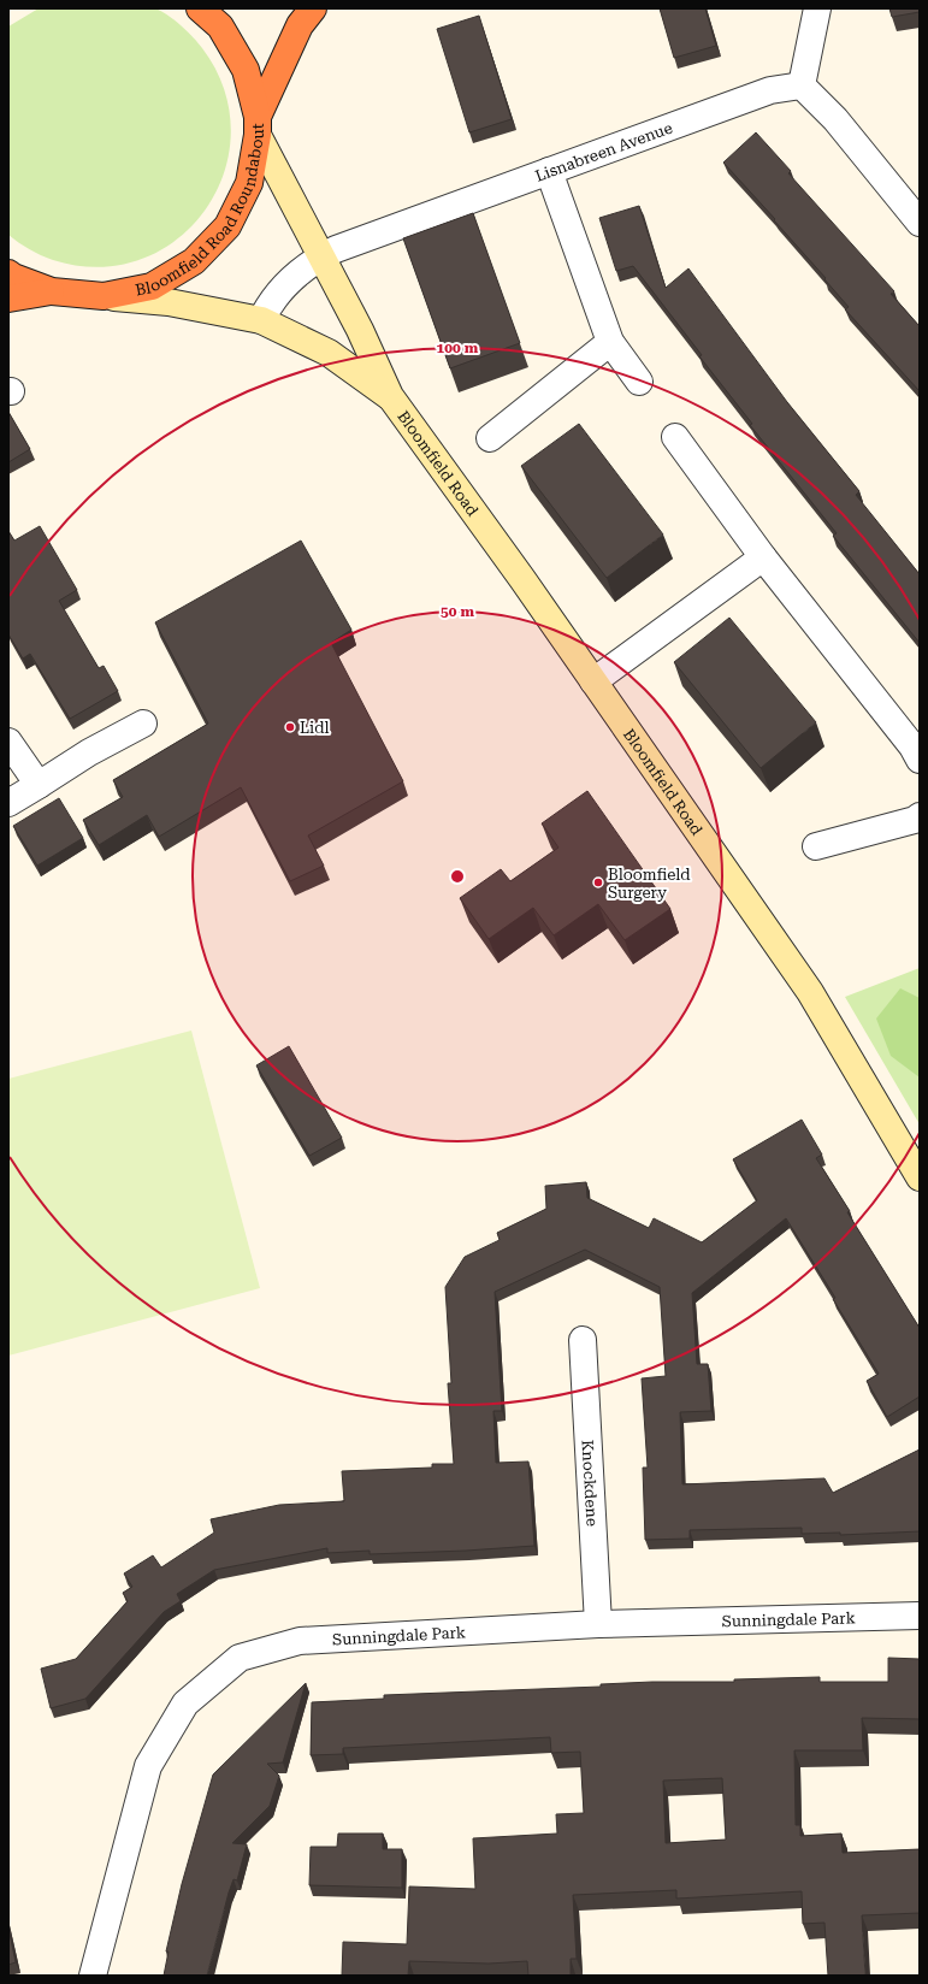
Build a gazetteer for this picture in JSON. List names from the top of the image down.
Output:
{
  "streets": {
    "highway": ["Bloomfield Road Roundabout"],
    "street": [
      "Lisnabreen Avenue",
      "Bloomfield Road",
      "Knockdene",
      "Sunningdale Park"
    ]
  },
  "crossings": [
    ["Lisnabreen Avenue", "Bloomfield Road"],
    ["Bloomfield Road Roundabout", "Bloomfield Road"],
    ["Knockdene", "Sunningdale Park"]
  ],
  "places": ["Lidl", "Bloomfield Surgery"],
  "rings": ["100 m", "50 m"]
}
